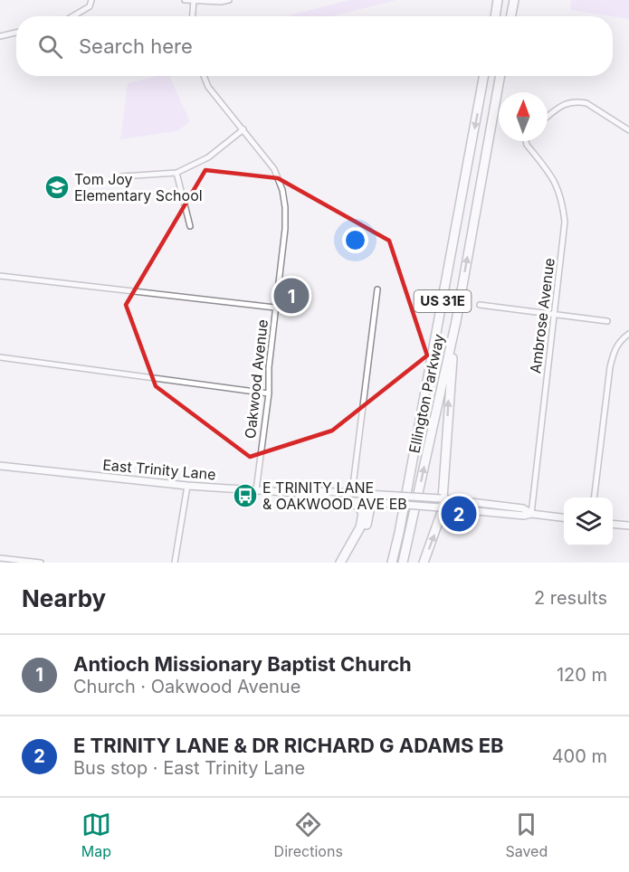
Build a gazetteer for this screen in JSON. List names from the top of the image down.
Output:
{
  "streets": {
    "highway": ["US 31E", "Ellington Parkway"],
    "main road": ["East Trinity Lane"],
    "street": ["Ambrose Avenue", "Oakwood Avenue"]
  },
  "crossings": [
    ["Ambrose Avenue", "East Trinity Lane"],
    ["Oakwood Avenue", "East Trinity Lane"]
  ],
  "places": {
    "school or university": ["Tom Joy Elementary School"],
    "bus stop": ["E TRINITY LANE & OAKWOOD AVE EB"]
  },
  "north": "top",
  "page": {
    "search": "Search here",
    "pins": ["1", "2"],
    "heading": ["Nearby", "2 results"],
    "list": [
      {
        "mark": "1",
        "name": "Antioch Missionary Baptist Church",
        "note": "Church · Oakwood Avenue",
        "value": "120 m"
      },
      {
        "mark": "2",
        "name": "E TRINITY LANE & DR RICHARD G ADAMS EB",
        "note": "Bus stop · East Trinity Lane",
        "value": "400 m"
      }
    ],
    "nav": ["Map", "Directions", "Saved"]
  }
}
